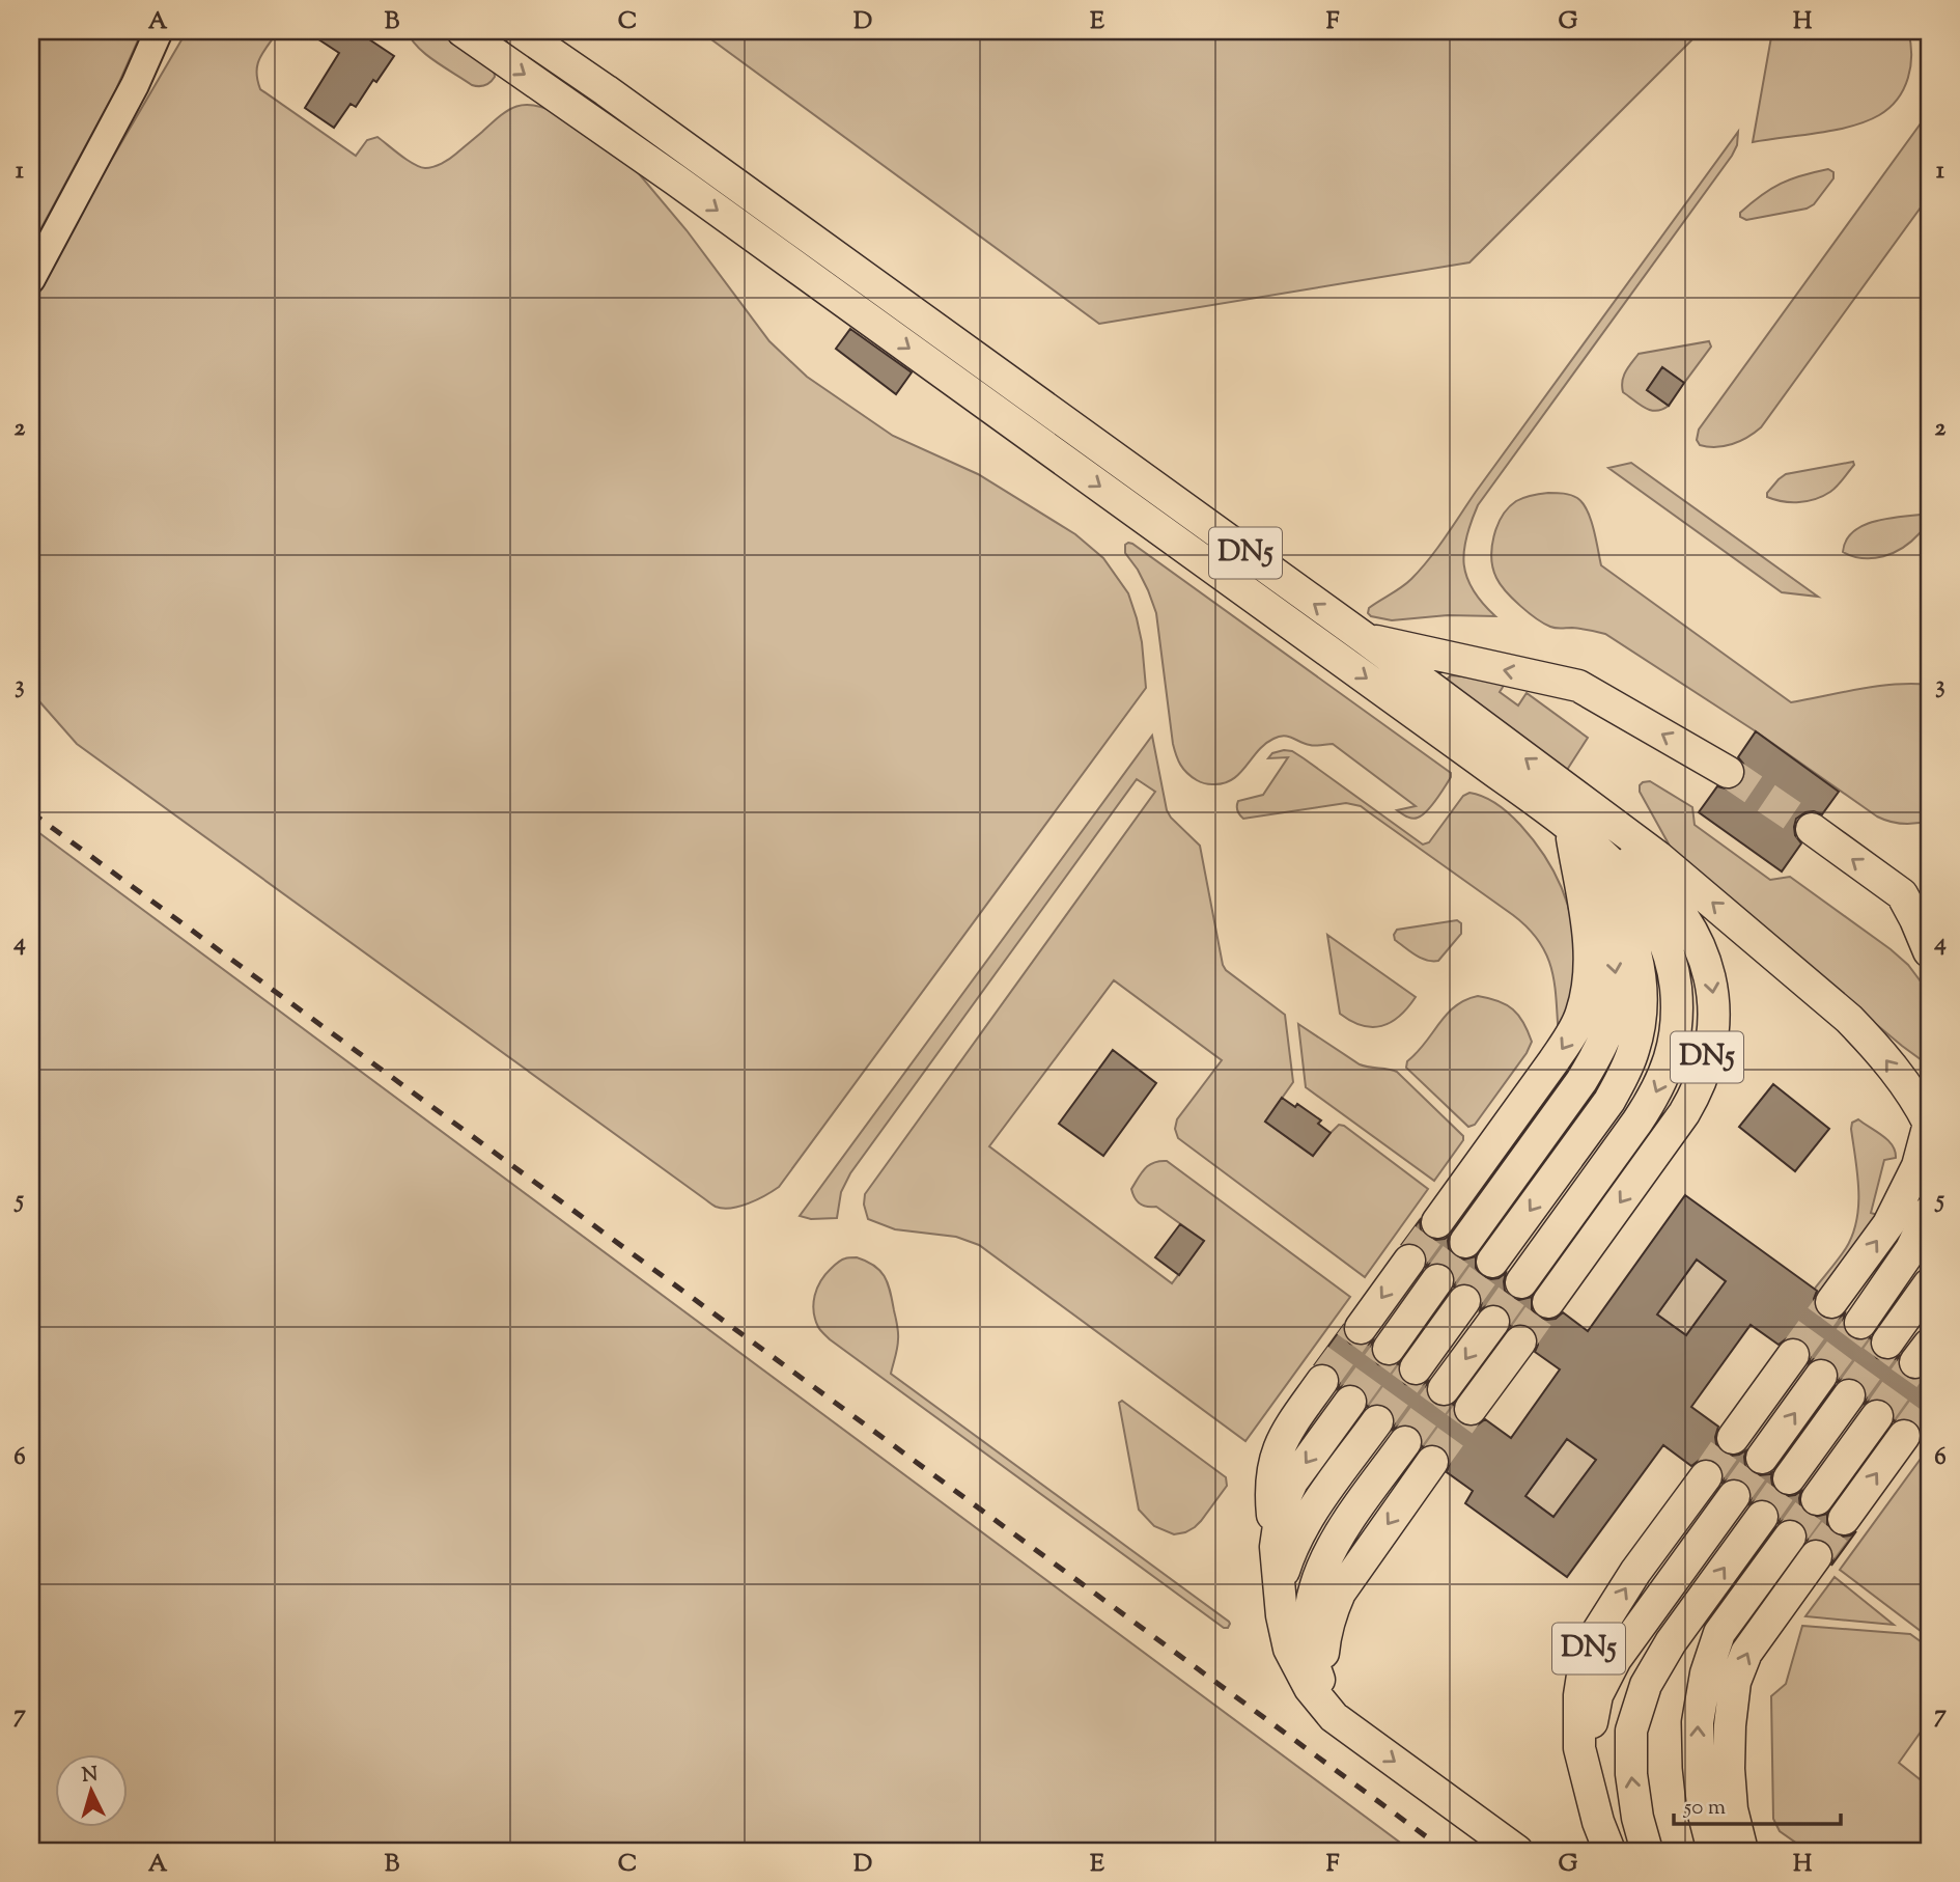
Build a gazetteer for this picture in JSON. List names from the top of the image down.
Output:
{
  "streets": {
    "highway": ["DN5"]
  },
  "scale_bar": "50 m",
  "north": "top",
  "grid": {
    "columns": [
      "A",
      "B",
      "C",
      "D",
      "E",
      "F",
      "G",
      "H"
    ],
    "rows": [
      "1",
      "2",
      "3",
      "4",
      "5",
      "6",
      "7"
    ]
  }
}
